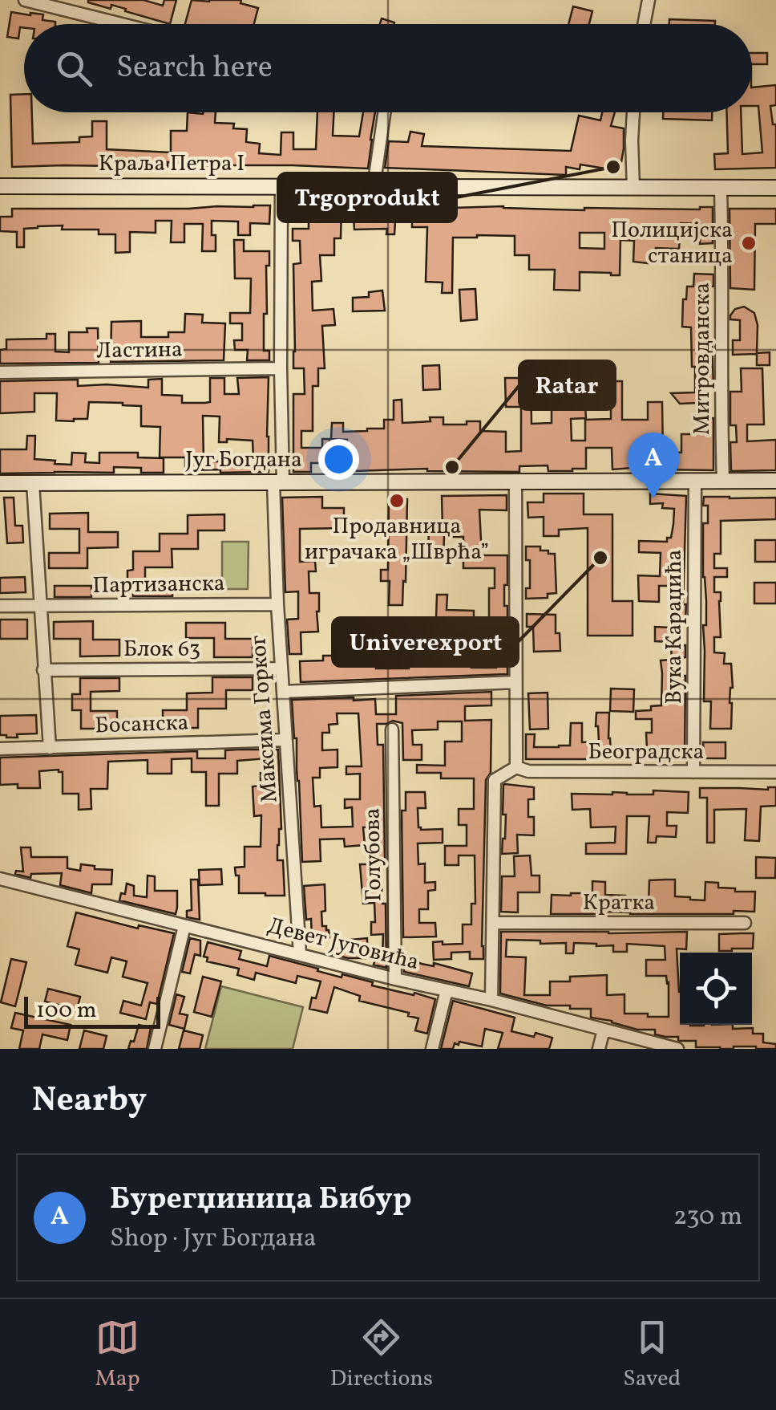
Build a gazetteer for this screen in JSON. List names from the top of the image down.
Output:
{
  "streets": {
    "main road": ["Краља Петра I", "Југ Богдана"],
    "street": [
      "Ластина",
      "Митровданска",
      "Партизанска",
      "Вука Караџића",
      "Блок 63",
      "Максима Горког",
      "Босанска",
      "Београдска",
      "Голубова",
      "Кратка",
      "Девет Југовића"
    ]
  },
  "crossings": [
    ["Краља Петра I", "Митровданска"],
    ["Краља Петра I", "Максима Горког"],
    ["Ластина", "Максима Горког"],
    ["Митровданска", "Југ Богдана"],
    ["Југ Богдана", "Вука Караџића"],
    ["Југ Богдана", "Максима Горког"],
    ["Партизанска", "Максима Горког"],
    ["Вука Караџића", "Београдска"],
    ["Блок 63", "Максима Горког"],
    ["Максима Горког", "Босанска"],
    ["Максима Горког", "Девет Југовића"],
    ["Голубова", "Девет Југовића"]
  ],
  "places": [
    "Trgoprodukt",
    "Полицијска станица",
    "Ratar",
    "Продавница играчака „Шврћа”",
    "Univerexport"
  ],
  "scale_bar": "100 m",
  "page": {
    "search": "Search here",
    "pins": "A",
    "scale": "100 m",
    "heading": "Nearby",
    "list": [
      {
        "mark": "A",
        "name": "Бурегџиница Бибур",
        "note": "Shop · Југ Богдана",
        "value": "230 m"
      }
    ],
    "nav": ["Map", "Directions", "Saved"]
  }
}
